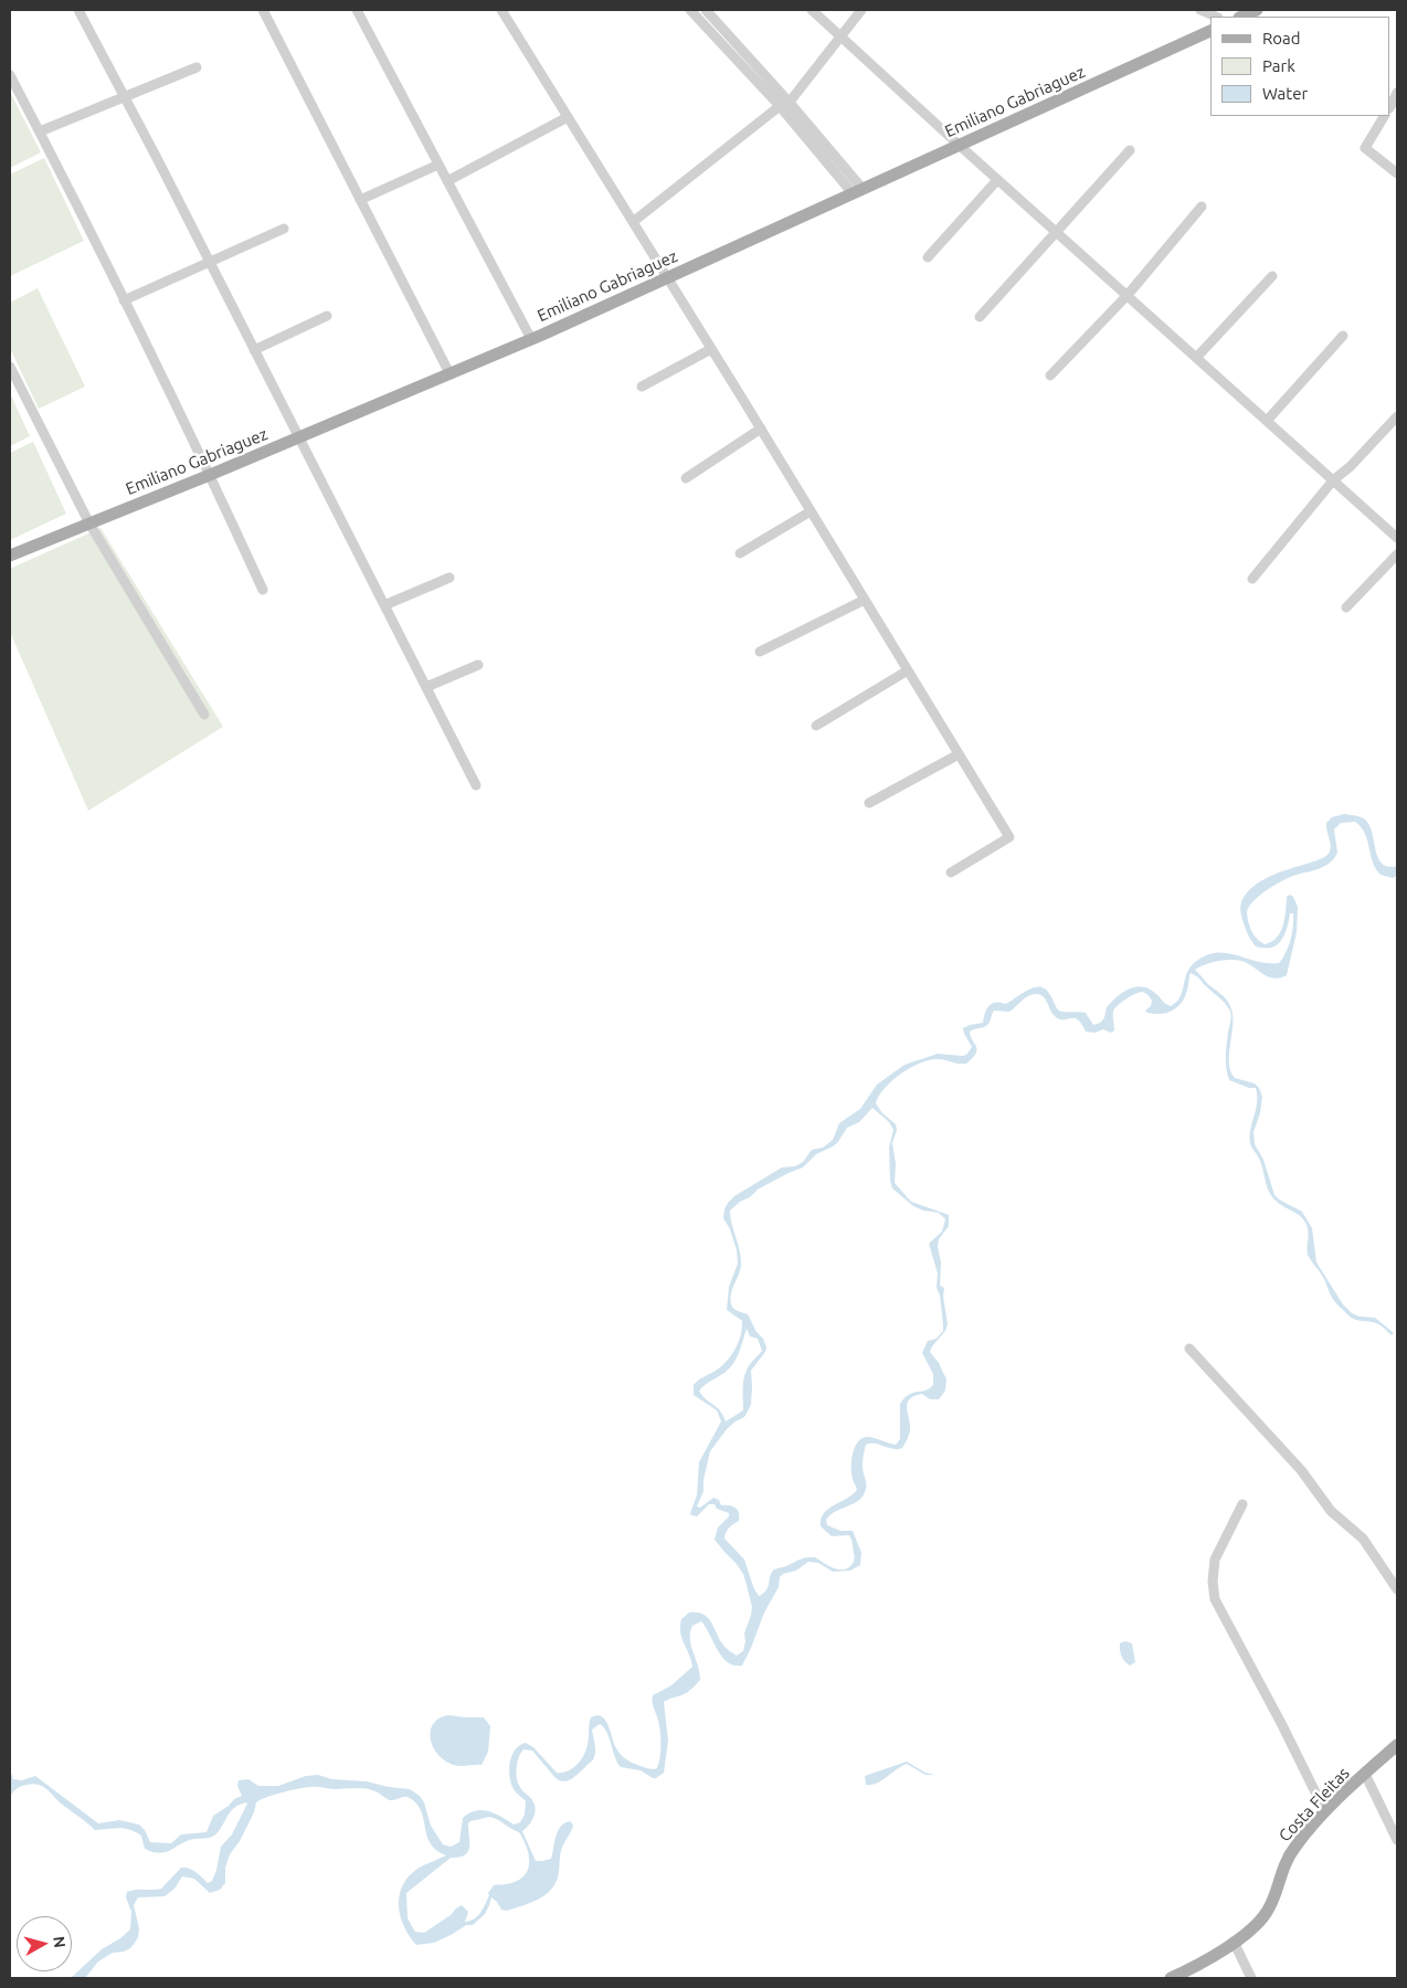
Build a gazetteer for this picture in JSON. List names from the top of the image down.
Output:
{
  "streets": {
    "main road": ["Emiliano Gabriaguez", "Costa Fleitas"]
  },
  "legend": ["Road", "Park", "Water"],
  "north": "right"
}
